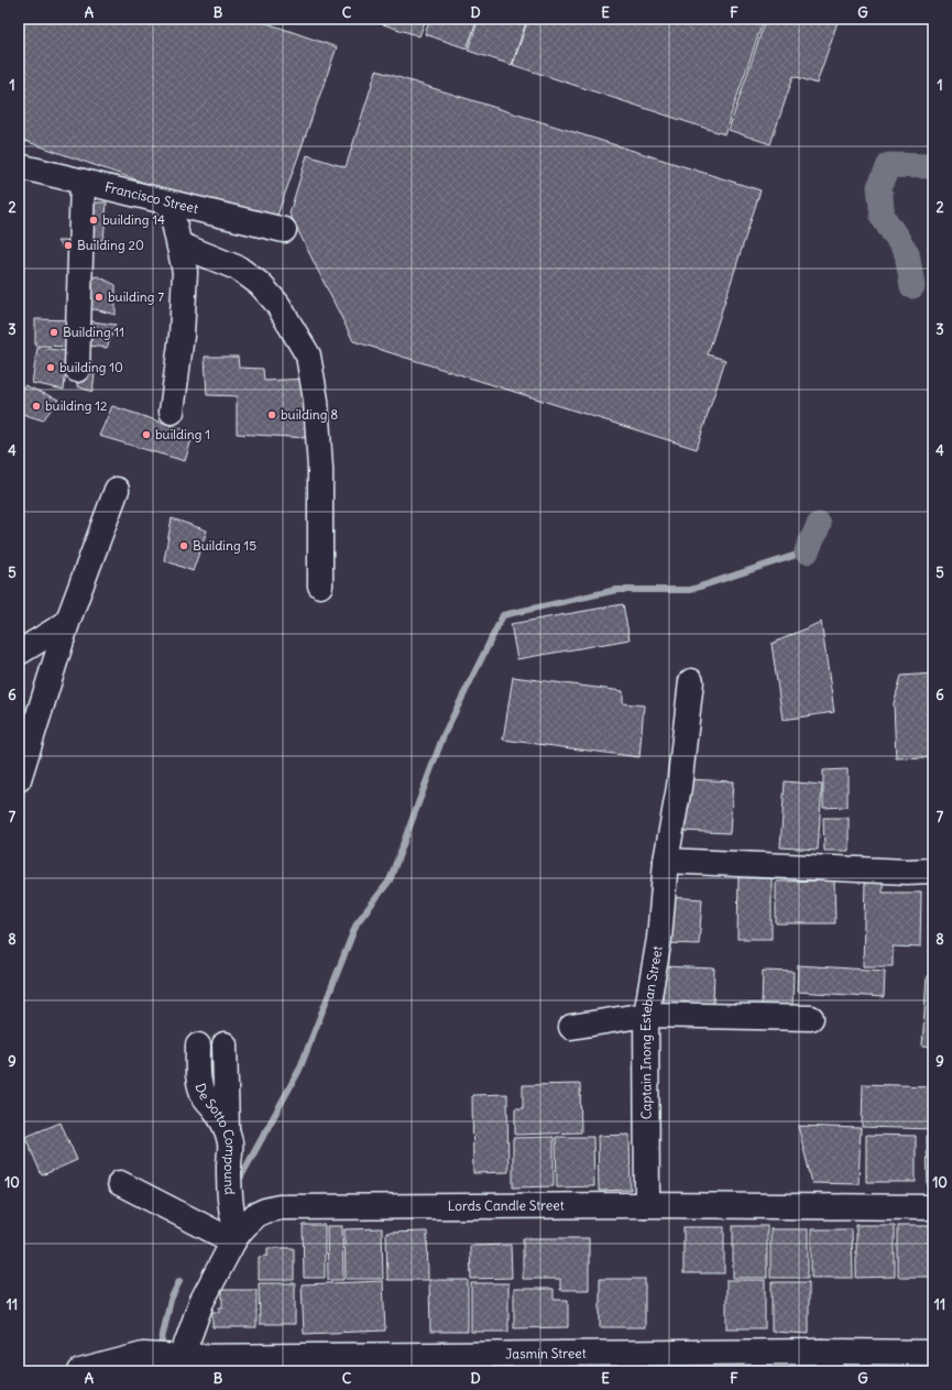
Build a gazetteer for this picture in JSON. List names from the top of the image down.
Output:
{
  "streets": {
    "street": [
      "Francisco Street",
      "Captain Inong Esteban Street",
      "De Sotto Compound",
      "Lords Candle Street",
      "Jasmin Street"
    ]
  },
  "crossings": [
    ["Captain Inong Esteban Street", "Lords Candle Street"],
    ["De Sotto Compound", "Lords Candle Street"],
    ["Lords Candle Street", "Jasmin Street"]
  ],
  "places": [
    "building 14",
    "Building 20",
    "building 7",
    "Building 11",
    "building 10",
    "building 12",
    "building 8",
    "building 1",
    "Building 15"
  ],
  "grid": {
    "columns": [
      "A",
      "B",
      "C",
      "D",
      "E",
      "F",
      "G"
    ],
    "rows": [
      "1",
      "2",
      "3",
      "4",
      "5",
      "6",
      "7",
      "8",
      "9",
      "10",
      "11"
    ]
  }
}
